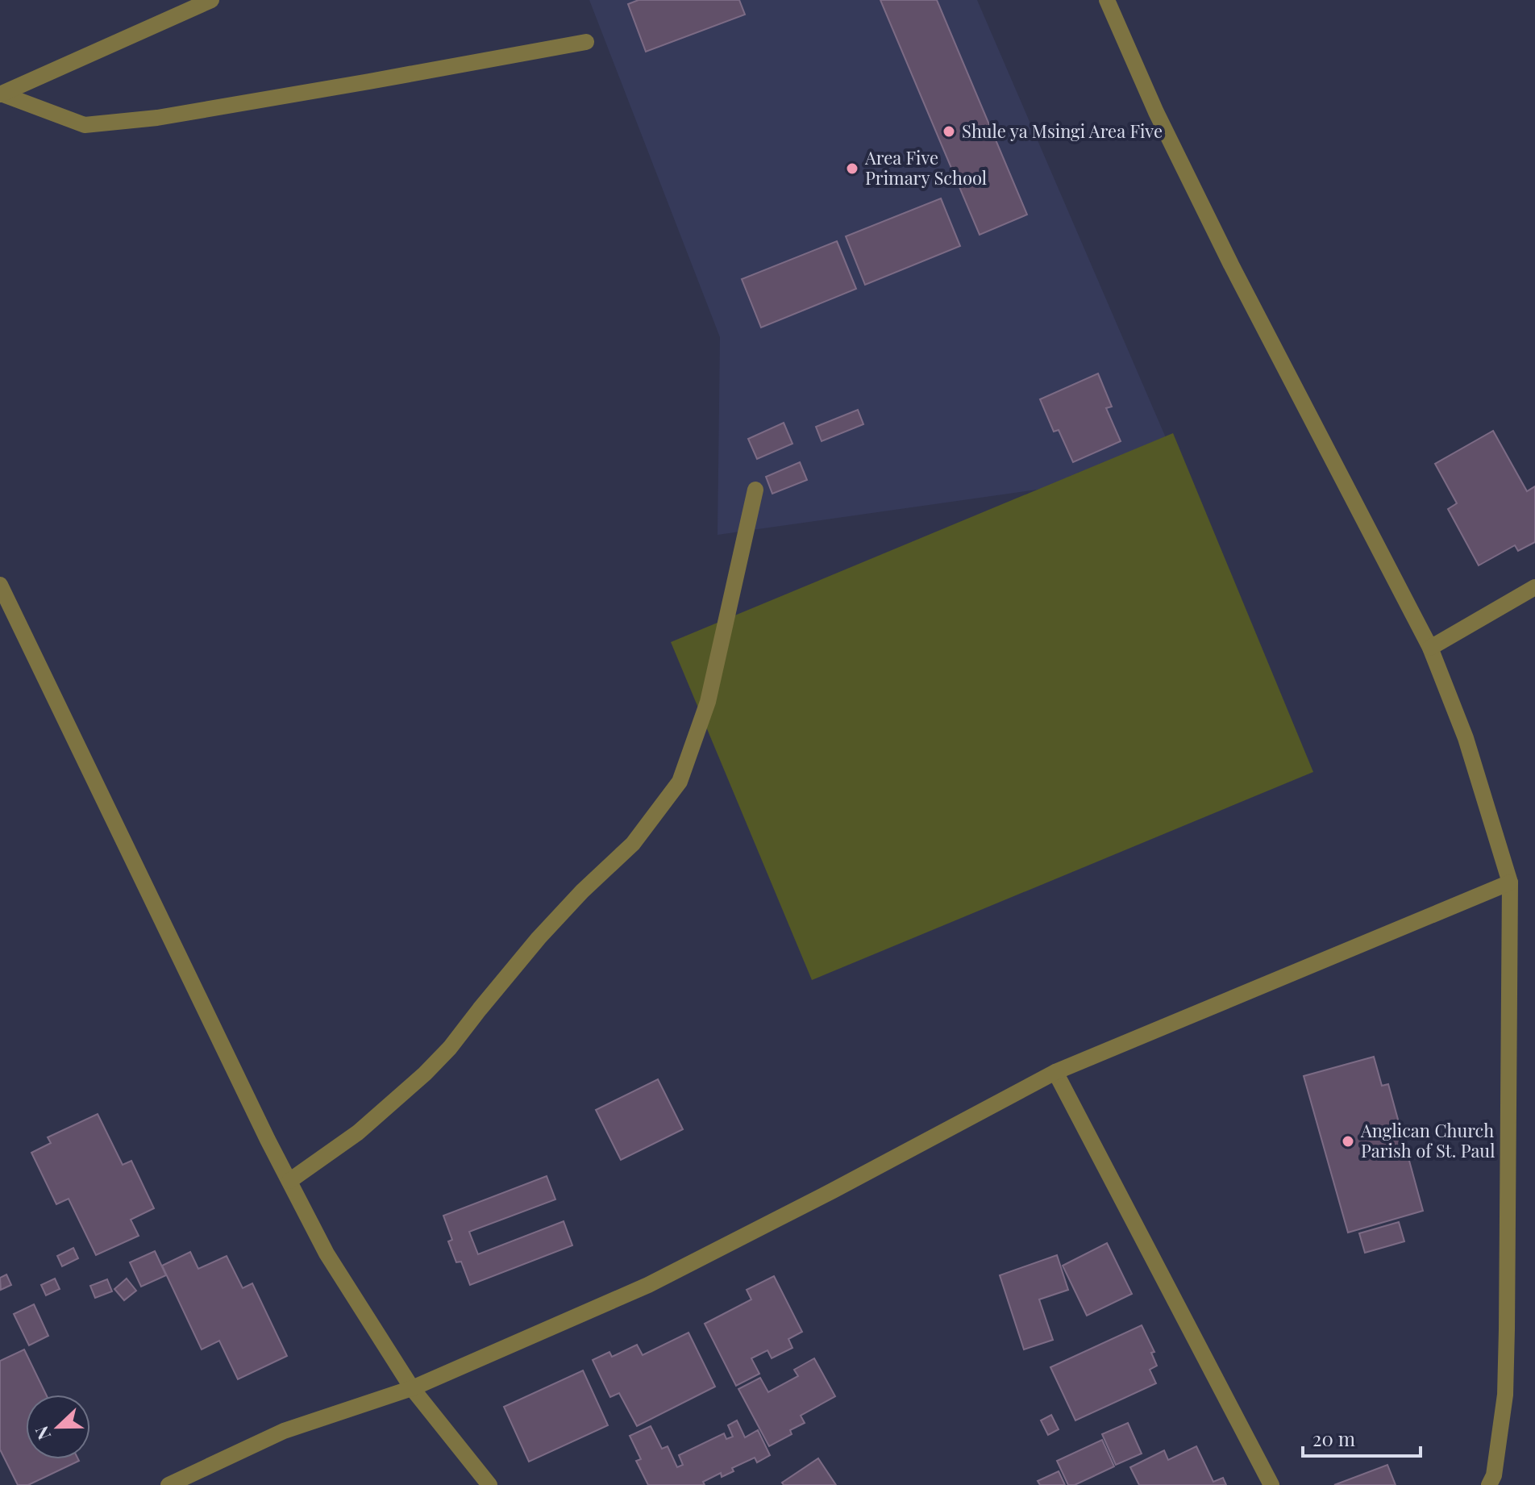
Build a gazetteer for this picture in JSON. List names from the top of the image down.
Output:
{
  "places": ["Shule ya Msingi Area Five", "Area Five Primary School", "Anglican Church Parish of St. Paul"],
  "scale_bar": "20 m",
  "north": "left"
}
